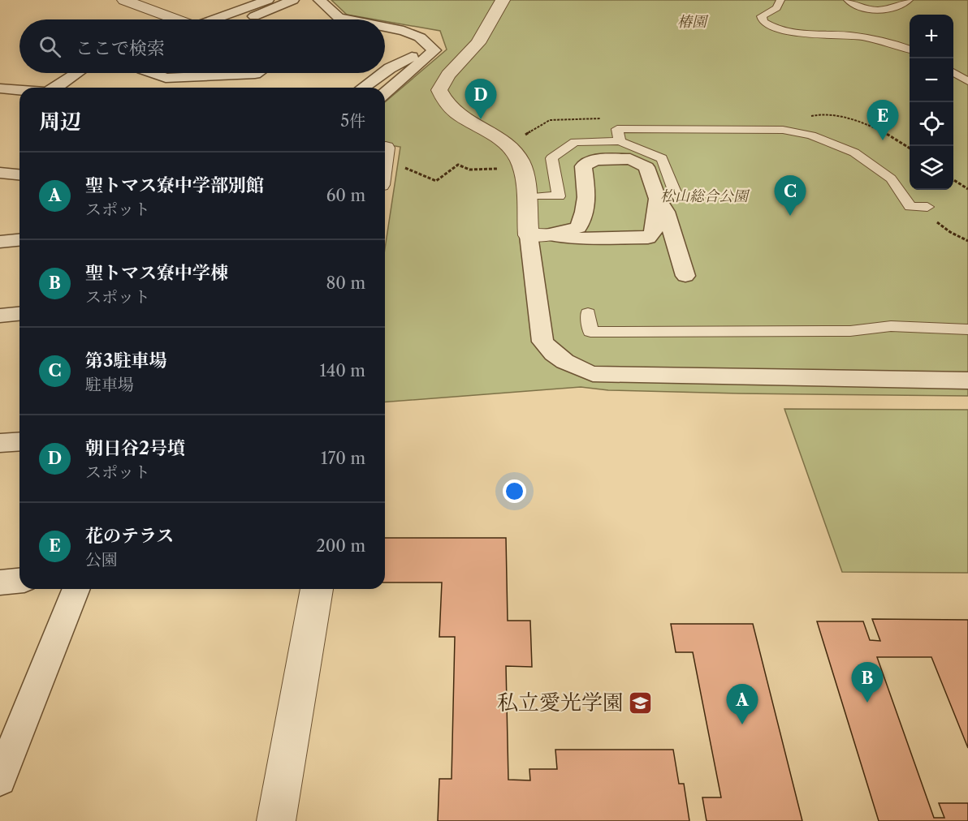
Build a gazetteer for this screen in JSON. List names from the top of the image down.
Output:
{
  "parks": ["椿園", "松山総合公園"],
  "places": {
    "school or university": ["私立愛光学園"]
  },
  "page": {
    "map_buttons": ["+", "−"],
    "search": "ここで検索",
    "pins": [
      "D",
      "E",
      "C",
      "B",
      "A"
    ],
    "heading": ["周辺", "5件"],
    "list": [
      {
        "mark": "A",
        "name": "聖トマス寮中学部別館",
        "note": "スポット",
        "value": "60 m"
      },
      {
        "mark": "B",
        "name": "聖トマス寮中学棟",
        "note": "スポット",
        "value": "80 m"
      },
      {
        "mark": "C",
        "name": "第3駐車場",
        "note": "駐車場",
        "value": "140 m"
      },
      {
        "mark": "D",
        "name": "朝日谷2号墳",
        "note": "スポット",
        "value": "170 m"
      },
      {
        "mark": "E",
        "name": "花のテラス",
        "note": "公園",
        "value": "200 m"
      }
    ]
  }
}
